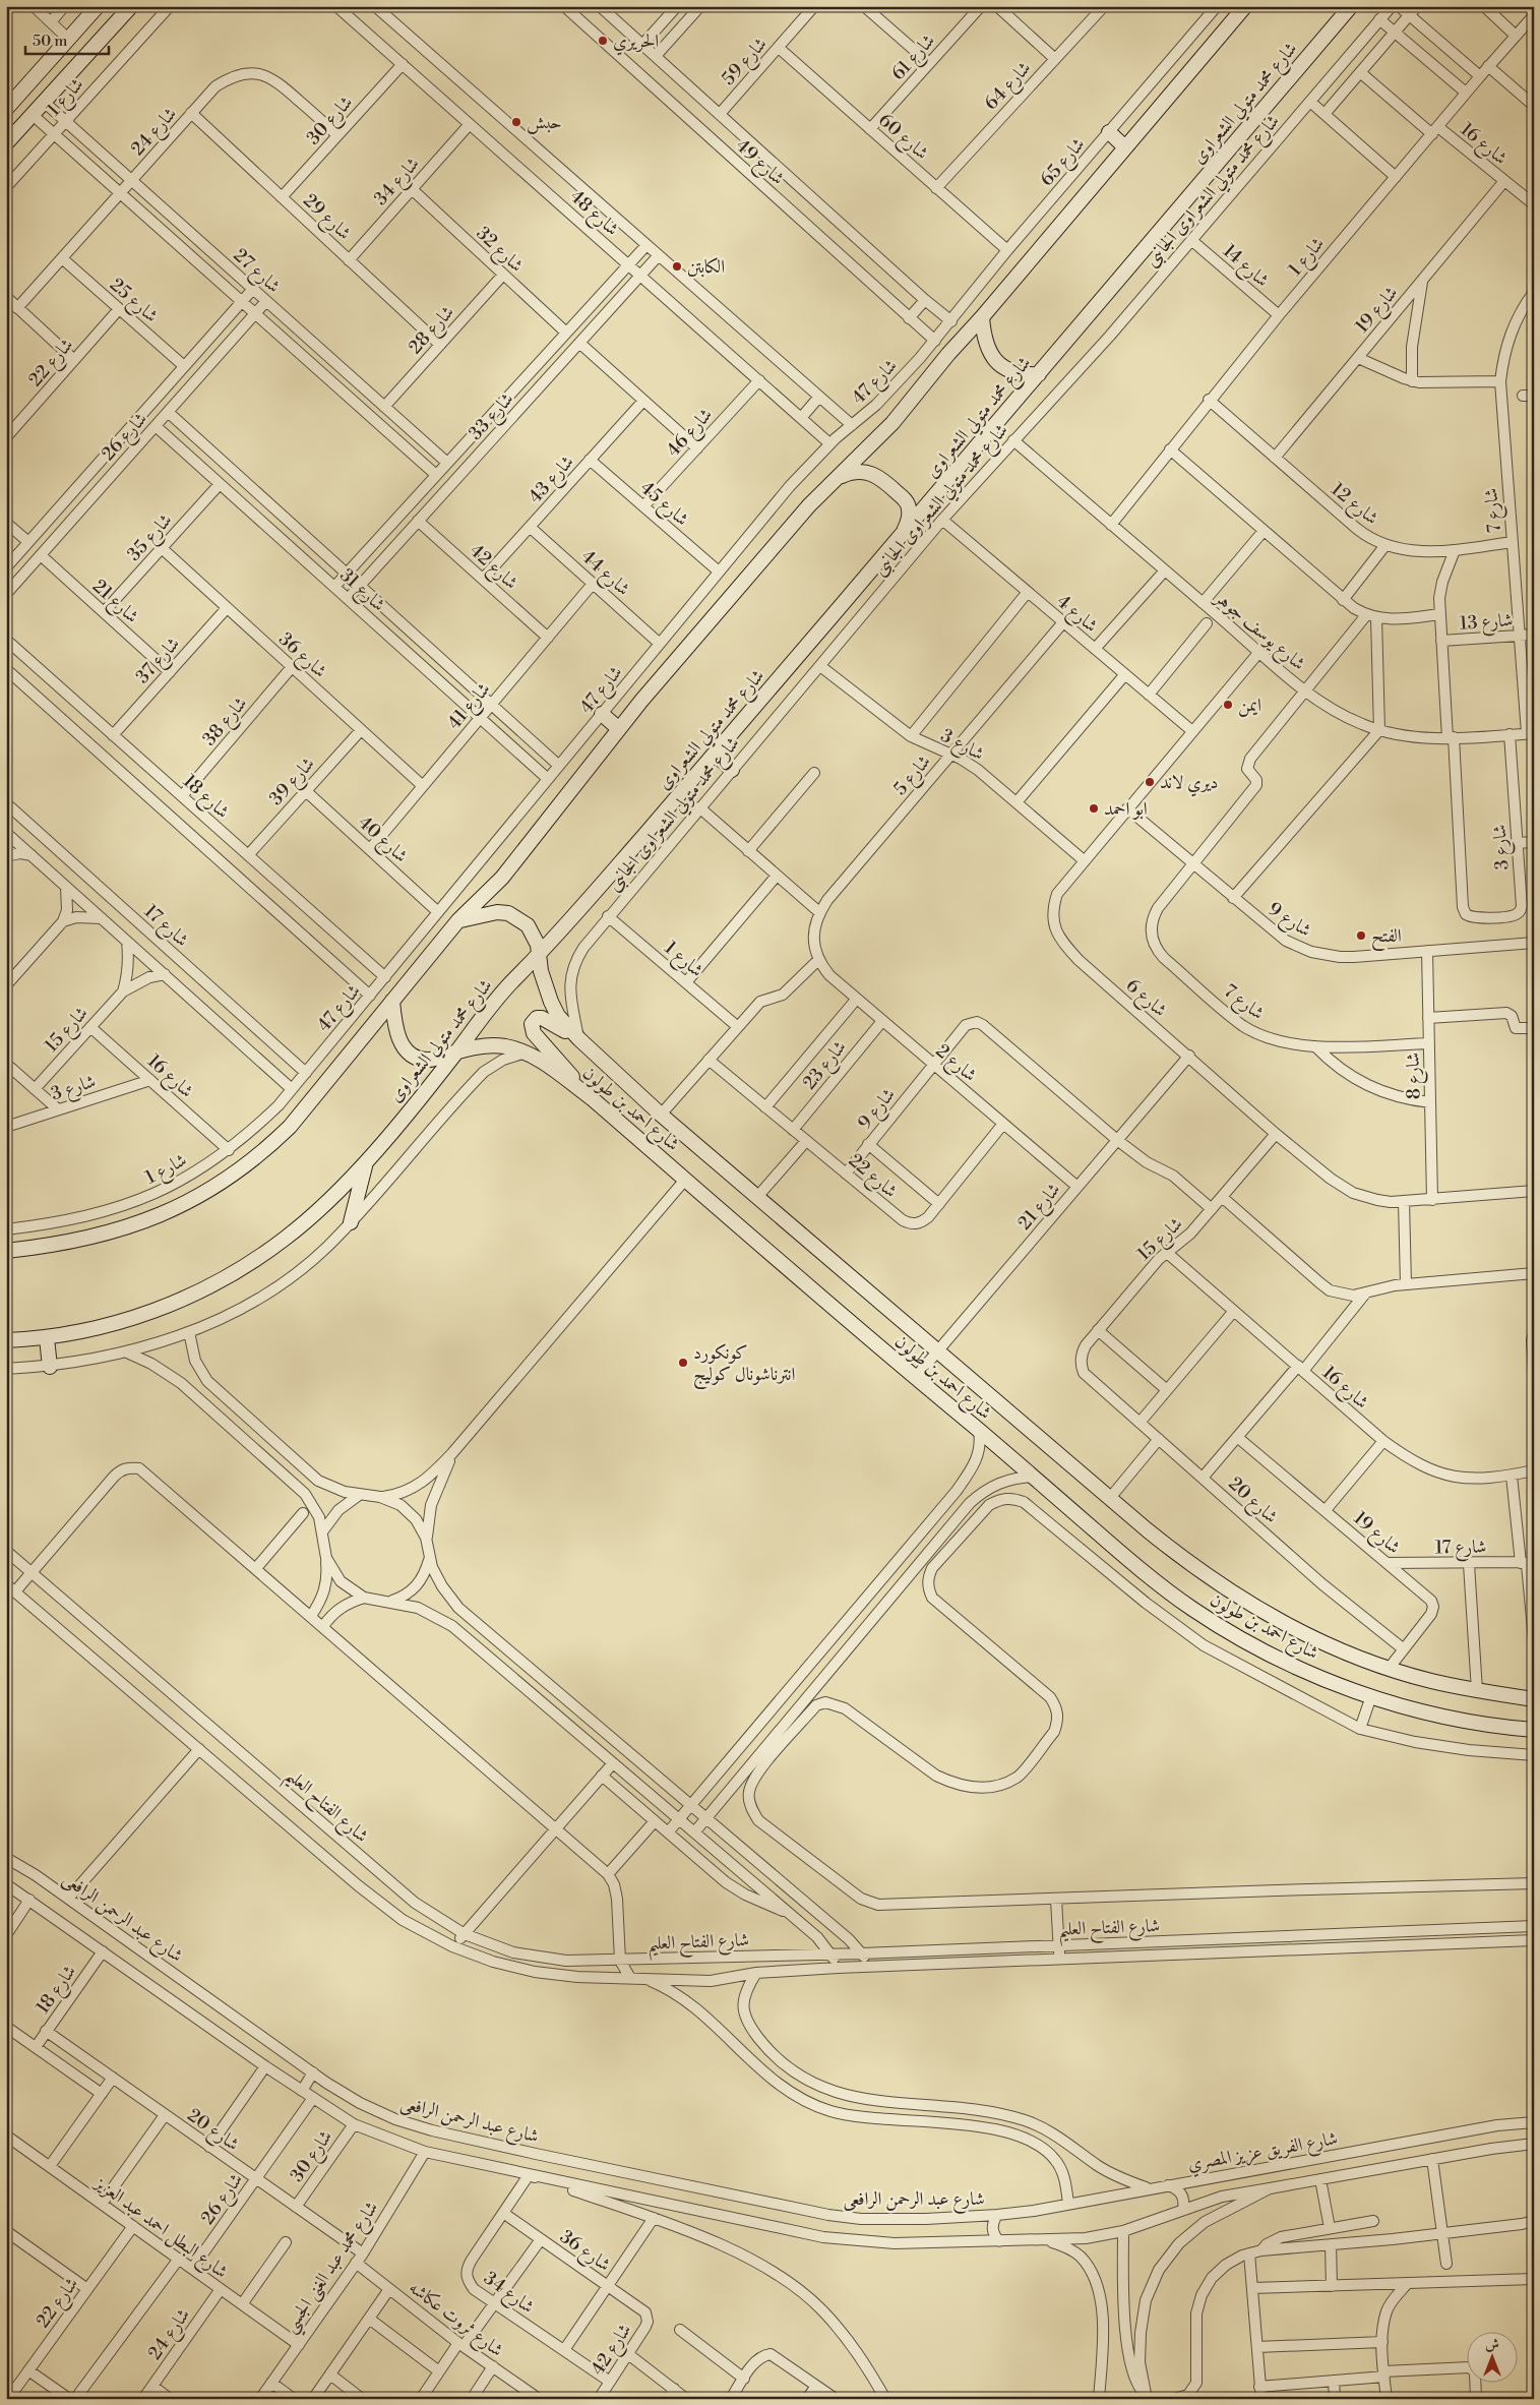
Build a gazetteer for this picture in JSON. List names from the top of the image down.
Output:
{
  "streets": {
    "street": [
      "شارع 61",
      "شارع 59",
      "شارع 64",
      "شارع 1",
      "شارع محمد متولي الشعراوى",
      "شارع 30",
      "شارع 24",
      "شارع 60",
      "شارع 16",
      "شارع 49",
      "شارع 65",
      "شارع 34",
      "شارع محمد متولي الشعراوى الجانبى",
      "شارع 48",
      "شارع 29",
      "شارع 32",
      "شارع 14",
      "شارع 27",
      "شارع 25",
      "شارع 19",
      "شارع 28",
      "شارع 22",
      "شارع 47",
      "شارع 33",
      "شارع 46",
      "شارع 26",
      "شارع 43",
      "شارع 45",
      "شارع 12",
      "شارع 7",
      "شارع 35",
      "شارع 42",
      "شارع 44",
      "شارع 31",
      "شارع 21",
      "شارع 4",
      "شارع 13",
      "شارع يوسف جوهر",
      "شارع 36",
      "شارع 37",
      "شارع 41",
      "شارع 38",
      "شارع 3",
      "شارع 5",
      "شارع 39",
      "شارع 18",
      "شارع 40",
      "شارع 9",
      "شارع 17",
      "شارع 6",
      "شارع 15",
      "شارع 2",
      "شارع 23",
      "شارع 8",
      "شارع احمد بن طولون",
      "شارع 20",
      "شارع الفتاح العليم",
      "شارع عبد الرحمن الرافعى",
      "شارع الفريق عزيز المصري",
      "شارع البطل احمد عبد العزيز",
      "شارع محمد عبد الغنى الجسي",
      "شارع ثروت عكاشه"
    ]
  },
  "crossings": [
    ["شارع 61", "شارع 60"],
    ["شارع 59", "شارع 60"],
    ["شارع 59", "شارع 49"],
    ["شارع 64", "شارع 60"],
    ["شارع 1", "شارع 16"],
    ["شارع 1", "شارع محمد متولي الشعراوى الجانبى"],
    ["شارع 1", "شارع 14"],
    ["شارع 1", "شارع 27"],
    ["شارع 1", "شارع 47"],
    ["شارع 1", "شارع 12"],
    ["شارع 1", "شارع يوسف جوهر"],
    ["شارع 1", "شارع 17"],
    ["شارع محمد متولي الشعراوى", "شارع احمد بن طولون"],
    ["شارع 30", "شارع 24"],
    ["شارع 30", "شارع 48"],
    ["شارع 30", "شارع 29"],
    ["شارع 30", "شارع 20"],
    ["شارع 24", "شارع 29"],
    ["شارع 24", "شارع 27"],
    ["شارع 24", "شارع 25"],
    ["شارع 24", "شارع البطل احمد عبد العزيز"],
    ["شارع 60", "شارع 65"],
    ["شارع 16", "شارع 19"],
    ["شارع 16", "شارع 3"],
    ["شارع 16", "شارع 15"],
    ["شارع 49", "شارع 65"],
    ["شارع 49", "شارع 47"],
    ["شارع 65", "شارع 47"],
    ["شارع 34", "شارع 48"],
    ["شارع 34", "شارع 29"],
    ["شارع 34", "شارع 32"],
    ["شارع 34", "شارع 42"],
    ["شارع 34", "شارع 36"],
    ["شارع محمد متولي الشعراوى الجانبى", "شارع 14"],
    ["شارع محمد متولي الشعراوى الجانبى", "شارع 4"],
    ["شارع محمد متولي الشعراوى الجانبى", "شارع يوسف جوهر"],
    ["شارع محمد متولي الشعراوى الجانبى", "شارع 3"],
    ["شارع محمد متولي الشعراوى الجانبى", "شارع احمد بن طولون"],
    ["شارع 48", "شارع 47"],
    ["شارع 48", "شارع 33"],
    ["شارع 48", "شارع 46"],
    ["شارع 29", "شارع 28"],
    ["شارع 32", "شارع 28"],
    ["شارع 32", "شارع 33"],
    ["شارع 27", "شارع 28"],
    ["شارع 27", "شارع 33"],
    ["شارع 27", "شارع 26"],
    ["شارع 25", "شارع 22"],
    ["شارع 25", "شارع 26"],
    ["شارع 19", "شارع 12"],
    ["شارع 19", "شارع 17"],
    ["شارع 19", "شارع احمد بن طولون"],
    ["شارع 19", "شارع 20"],
    ["شارع 22", "شارع 9"],
    ["شارع 22", "شارع 2"],
    ["شارع 22", "شارع 23"],
    ["شارع 22", "شارع البطل احمد عبد العزيز"],
    ["شارع 47", "شارع 45"],
    ["شارع 47", "شارع 44"],
    ["شارع 47", "شارع 31"],
    ["شارع 47", "شارع 18"],
    ["شارع 47", "شارع 40"],
    ["شارع 47", "شارع 17"],
    ["شارع 33", "شارع 42"],
    ["شارع 33", "شارع 31"],
    ["شارع 46", "شارع 45"],
    ["شارع 26", "شارع 31"],
    ["شارع 26", "شارع 21"],
    ["شارع 26", "شارع 20"],
    ["شارع 26", "شارع البطل احمد عبد العزيز"],
    ["شارع 43", "شارع 45"],
    ["شارع 43", "شارع 42"],
    ["شارع 43", "شارع 44"],
    ["شارع 12", "شارع 7"],
    ["شارع 7", "شارع 13"],
    ["شارع 7", "شارع يوسف جوهر"],
    ["شارع 7", "شارع 9"],
    ["شارع 7", "شارع 8"],
    ["شارع 35", "شارع 31"],
    ["شارع 35", "شارع 21"],
    ["شارع 35", "شارع 36"],
    ["شارع 42", "شارع 36"],
    ["شارع 42", "شارع 41"],
    ["شارع 44", "شارع 41"],
    ["شارع 31", "شارع 41"],
    ["شارع 21", "شارع 37"],
    ["شارع 21", "شارع 9"],
    ["شارع 21", "شارع 6"],
    ["شارع 21", "شارع 2"],
    ["شارع 21", "شارع احمد بن طولون"],
    ["شارع 4", "شارع 5"],
    ["شارع 4", "شارع 6"],
    ["شارع يوسف جوهر", "شارع 3"],
    ["شارع يوسف جوهر", "شارع 6"],
    ["شارع 36", "شارع 37"],
    ["شارع 36", "شارع 41"],
    ["شارع 36", "شارع 38"],
    ["شارع 36", "شارع 39"],
    ["شارع 37", "شارع 18"],
    ["شارع 41", "شارع 40"],
    ["شارع 38", "شارع 18"],
    ["شارع 3", "شارع 5"],
    ["شارع 3", "شارع 6"],
    ["شارع 5", "شارع 2"],
    ["شارع 39", "شارع 18"],
    ["شارع 39", "شارع 40"],
    ["شارع 18", "شارع 20"],
    ["شارع 9", "شارع 6"],
    ["شارع 9", "شارع 15"],
    ["شارع 9", "شارع 2"],
    ["شارع 9", "شارع 8"],
    ["شارع 6", "شارع 15"],
    ["شارع 6", "شارع 8"],
    ["شارع 15", "شارع 20"],
    ["شارع 2", "شارع 23"],
    ["شارع 20", "شارع محمد عبد الغنى الجسي"],
    ["شارع عبد الرحمن الرافعى", "شارع الفريق عزيز المصري"],
    ["شارع البطل احمد عبد العزيز", "شارع محمد عبد الغنى الجسي"],
    ["شارع محمد عبد الغنى الجسي", "شارع ثروت عكاشه"]
  ],
  "places": [
    "الحريري",
    "حبش",
    "الكابتن",
    "ايمن",
    "ديري لاند",
    "ابو احمد",
    "الفتح",
    "كونكورد انترناشونال كوليج"
  ],
  "scale_bar": "50 m",
  "north": "top"
}
